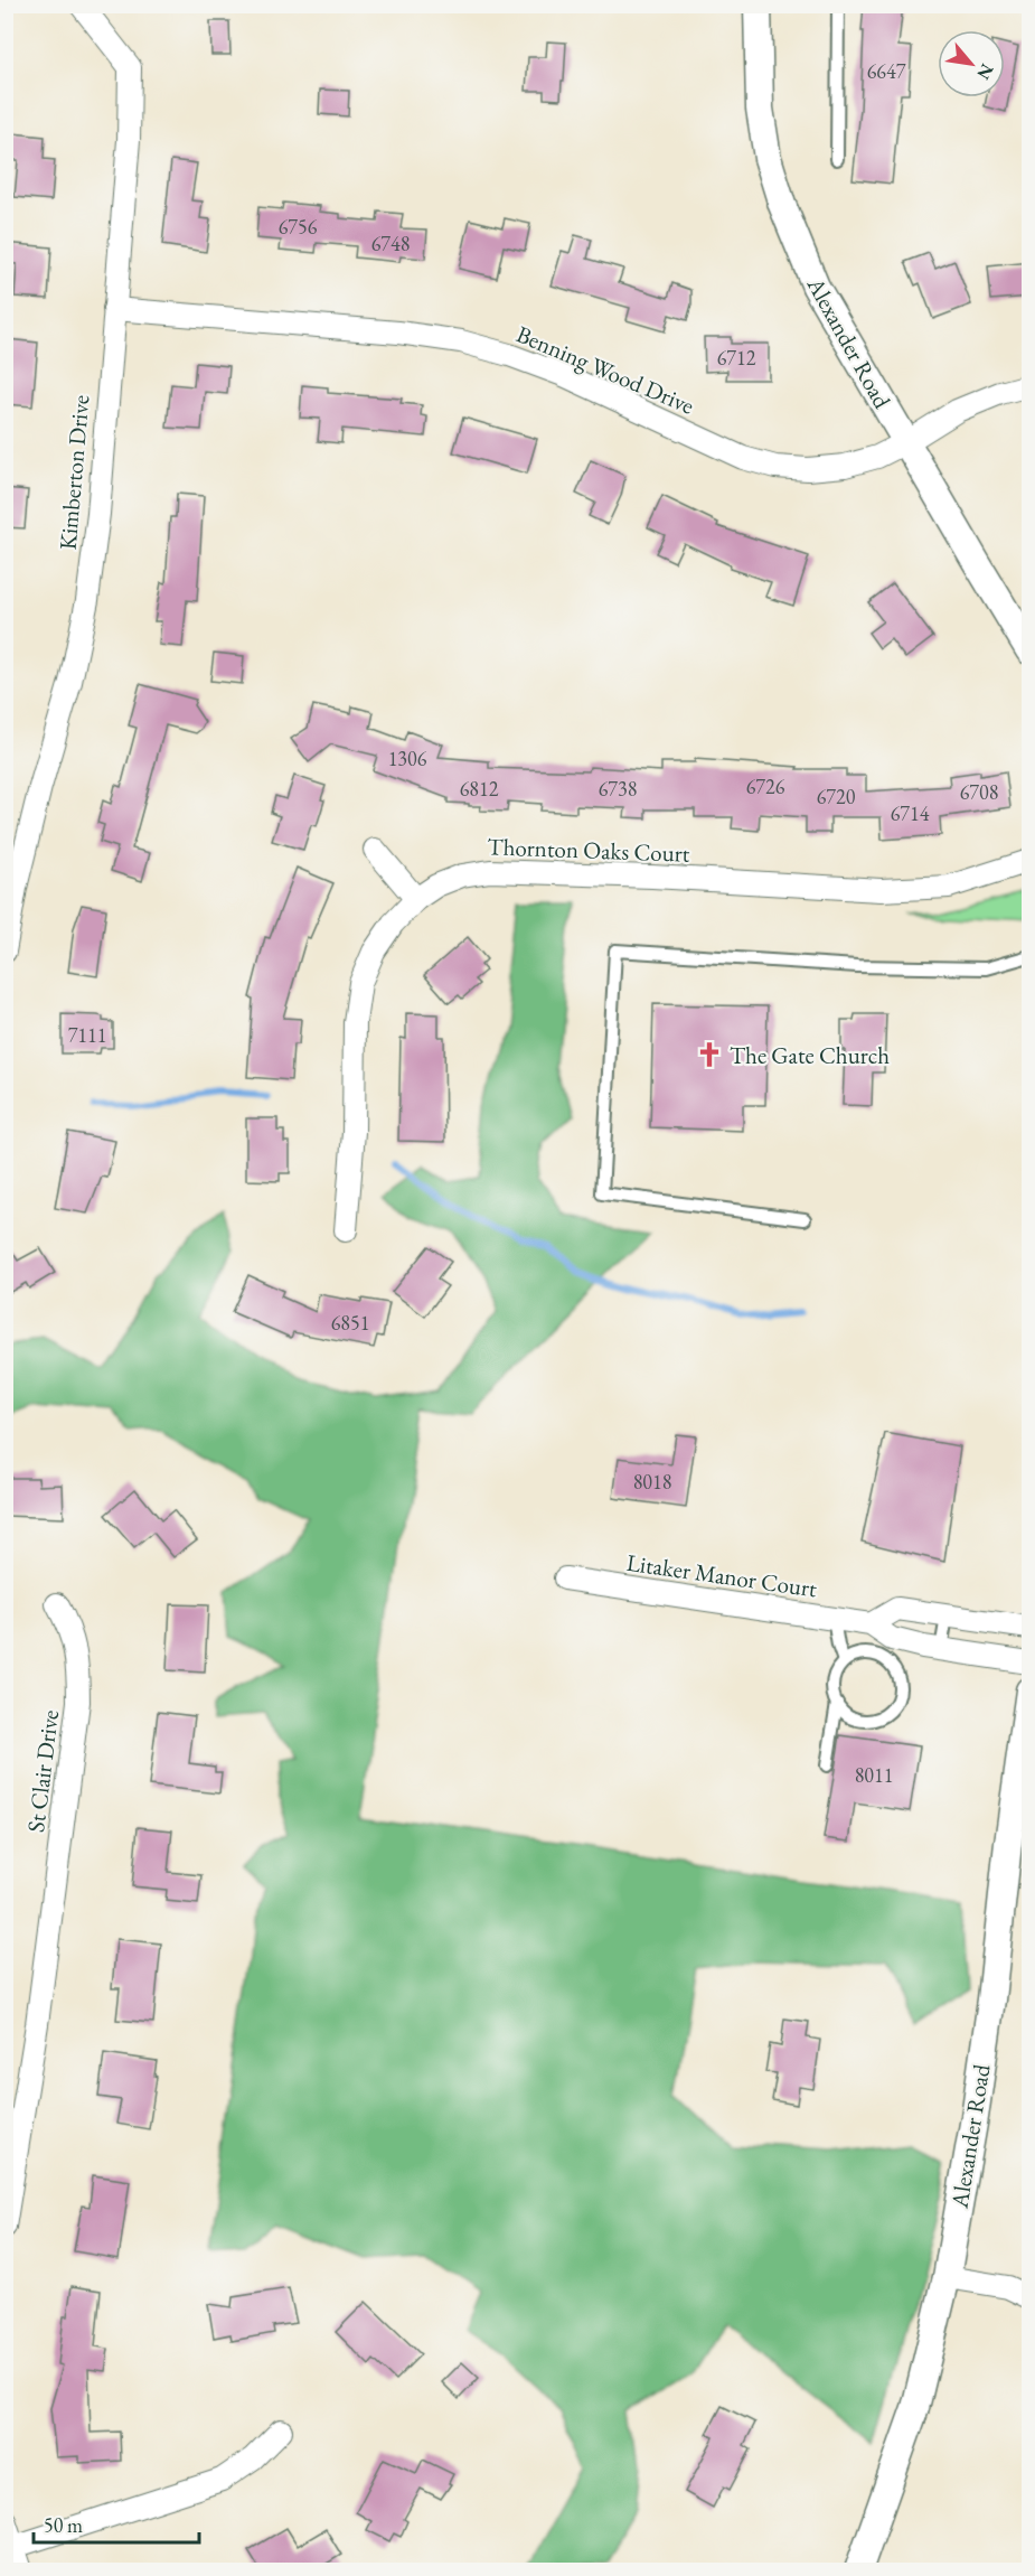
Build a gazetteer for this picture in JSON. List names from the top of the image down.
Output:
{
  "streets": {
    "street": [
      "Alexander Road",
      "Benning Wood Drive",
      "Kimberton Drive",
      "Thornton Oaks Court",
      "Litaker Manor Court",
      "St Clair Drive"
    ]
  },
  "crossings": [
    ["Alexander Road", "Benning Wood Drive"],
    ["Benning Wood Drive", "Kimberton Drive"]
  ],
  "places": {
    "church": ["The Gate Church"]
  },
  "house_numbers": [
    "6647",
    "6756",
    "6748",
    "6712",
    "1306",
    "6726",
    "6812",
    "6738",
    "6708",
    "6720",
    "6714",
    "7111",
    "6851",
    "8018",
    "8011"
  ],
  "scale_bar": "50 m",
  "north": "bottom right"
}
